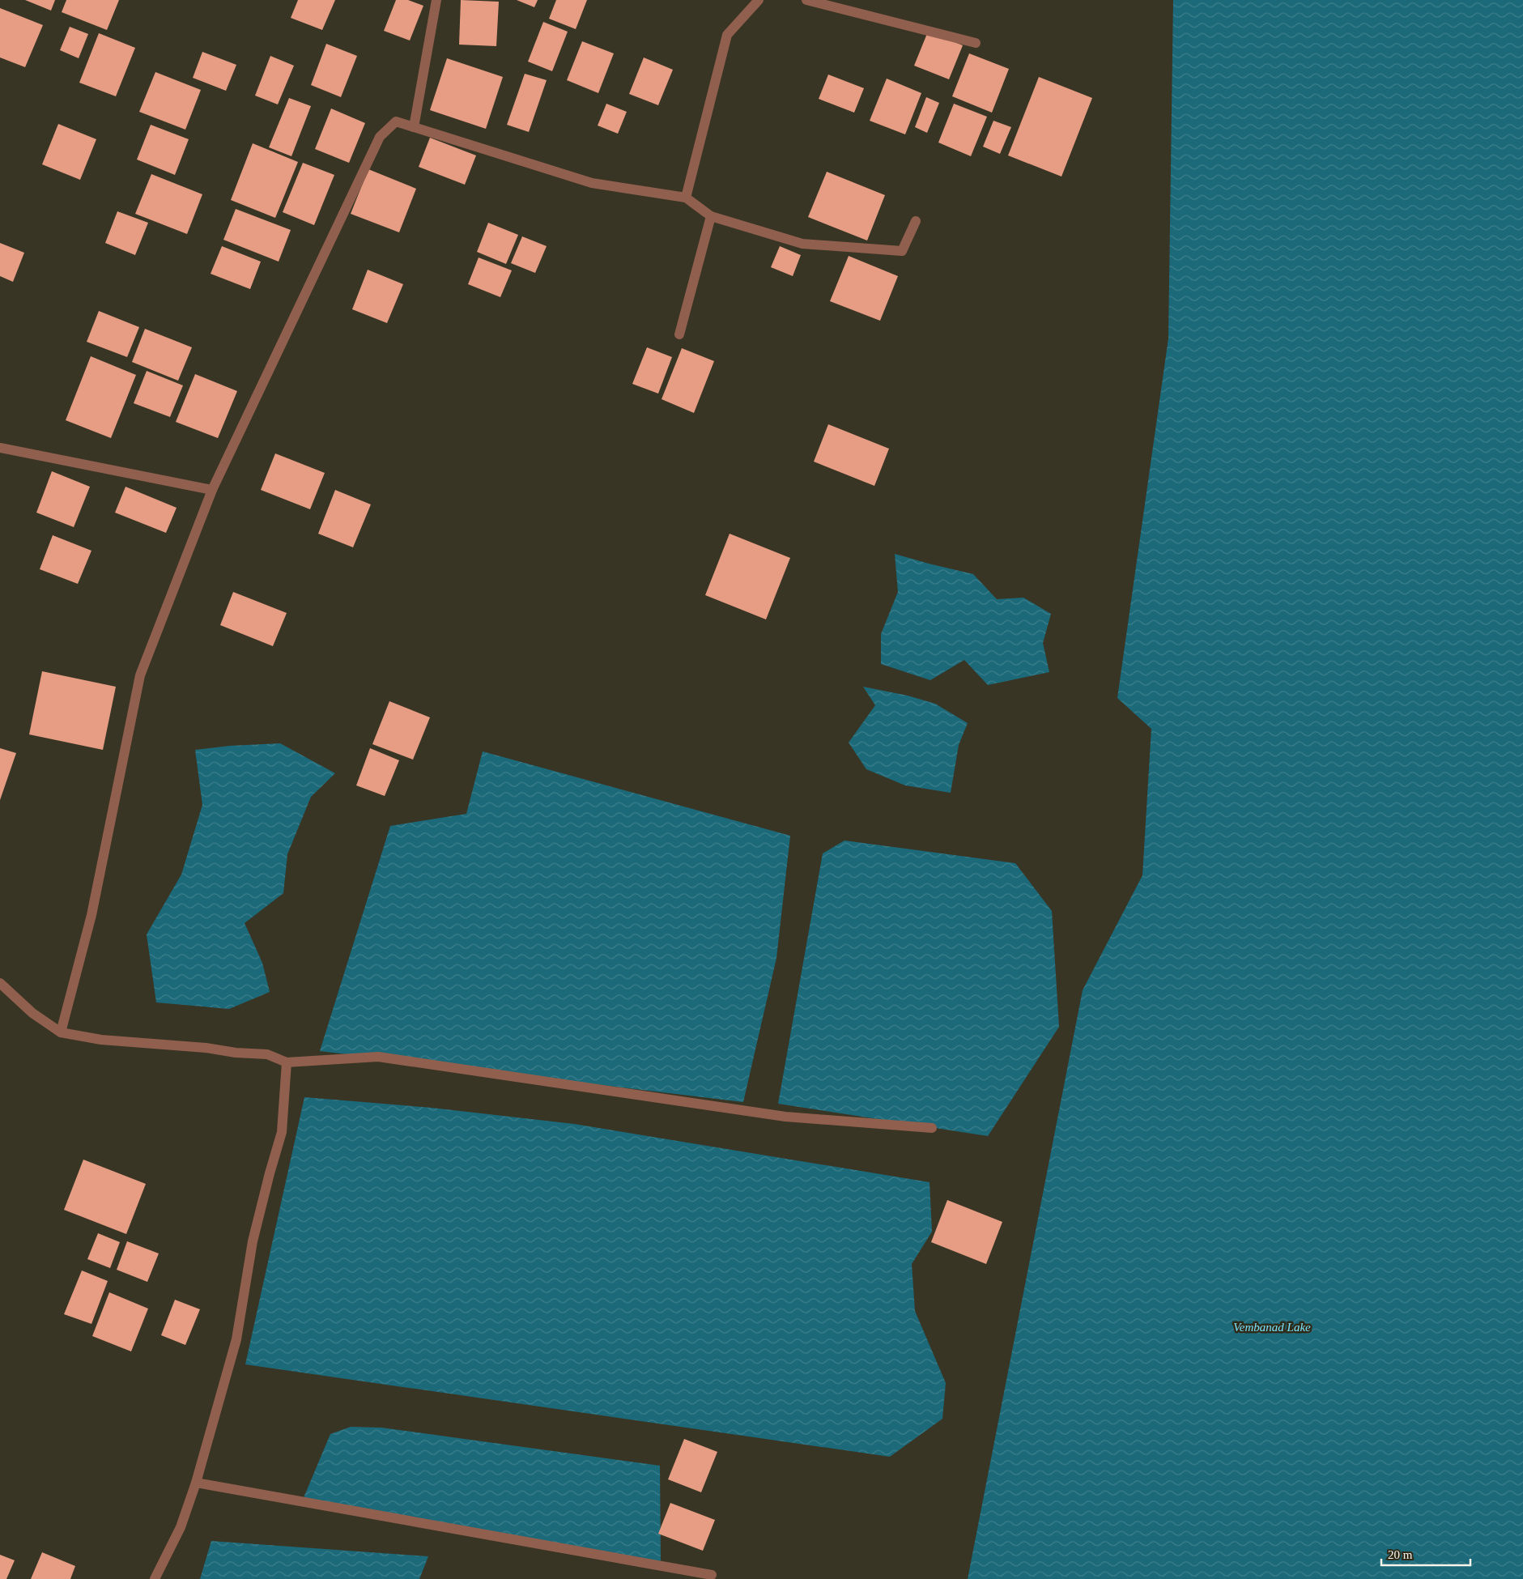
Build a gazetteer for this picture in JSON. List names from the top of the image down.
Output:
{
  "water": ["Vembanad Lake"],
  "scale_bar": "20 m"
}
